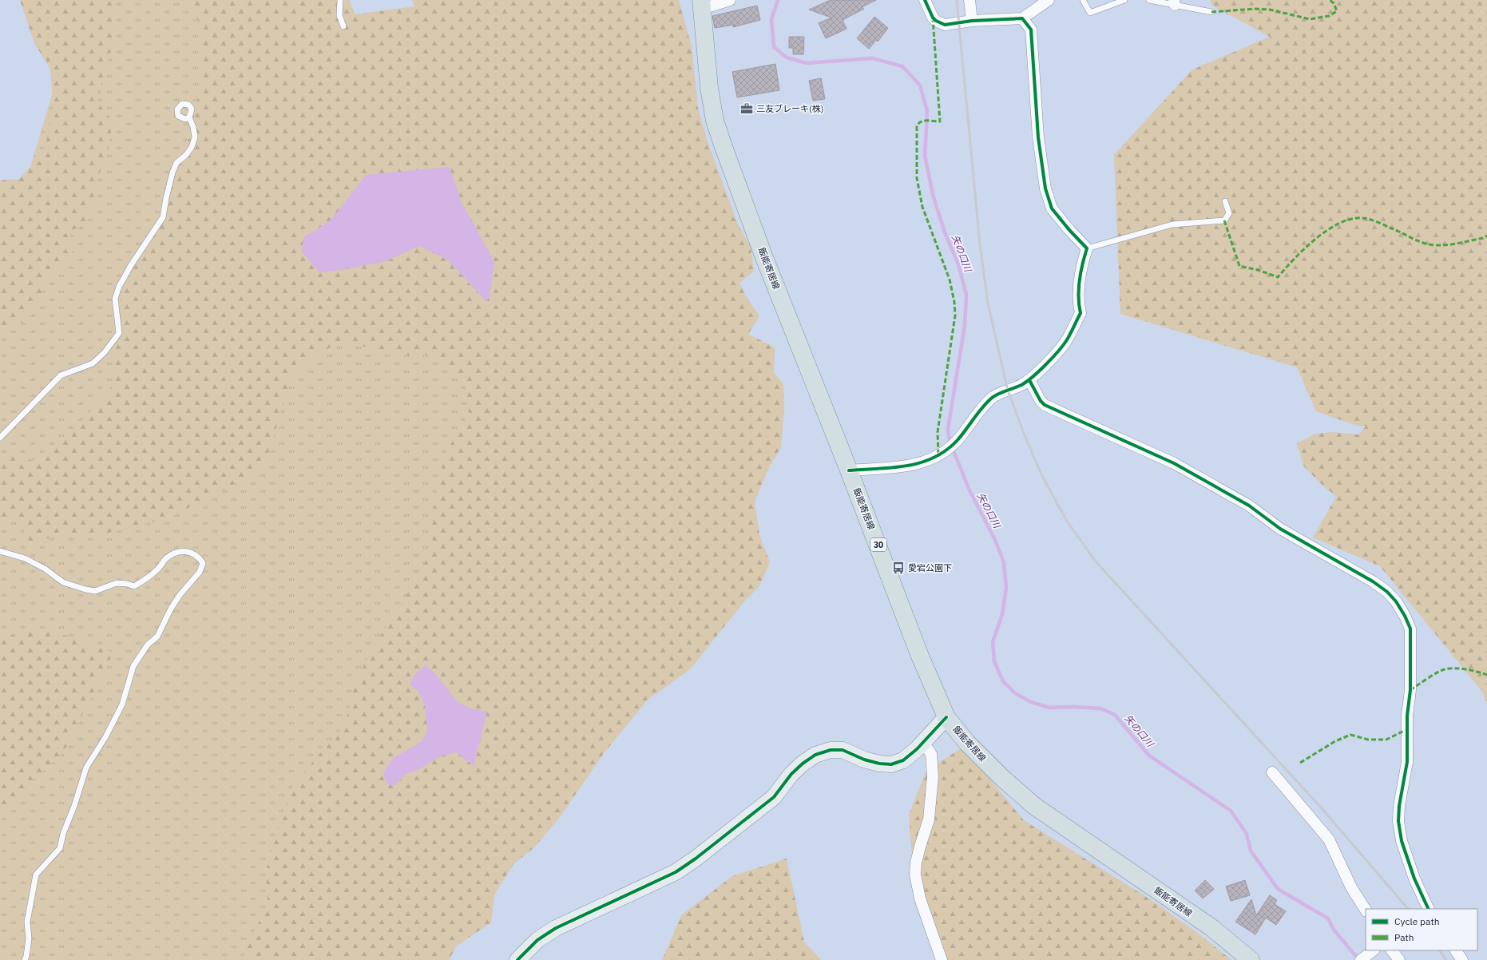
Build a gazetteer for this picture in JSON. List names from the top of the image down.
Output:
{
  "streets": {
    "main road": ["飯能寄居線", "30"]
  },
  "water": ["矢の口川"],
  "places": {
    "office": ["三友ブレーキ(株)"],
    "bus stop": ["愛宕公園下"]
  },
  "legend": ["Cycle path", "Path"]
}
